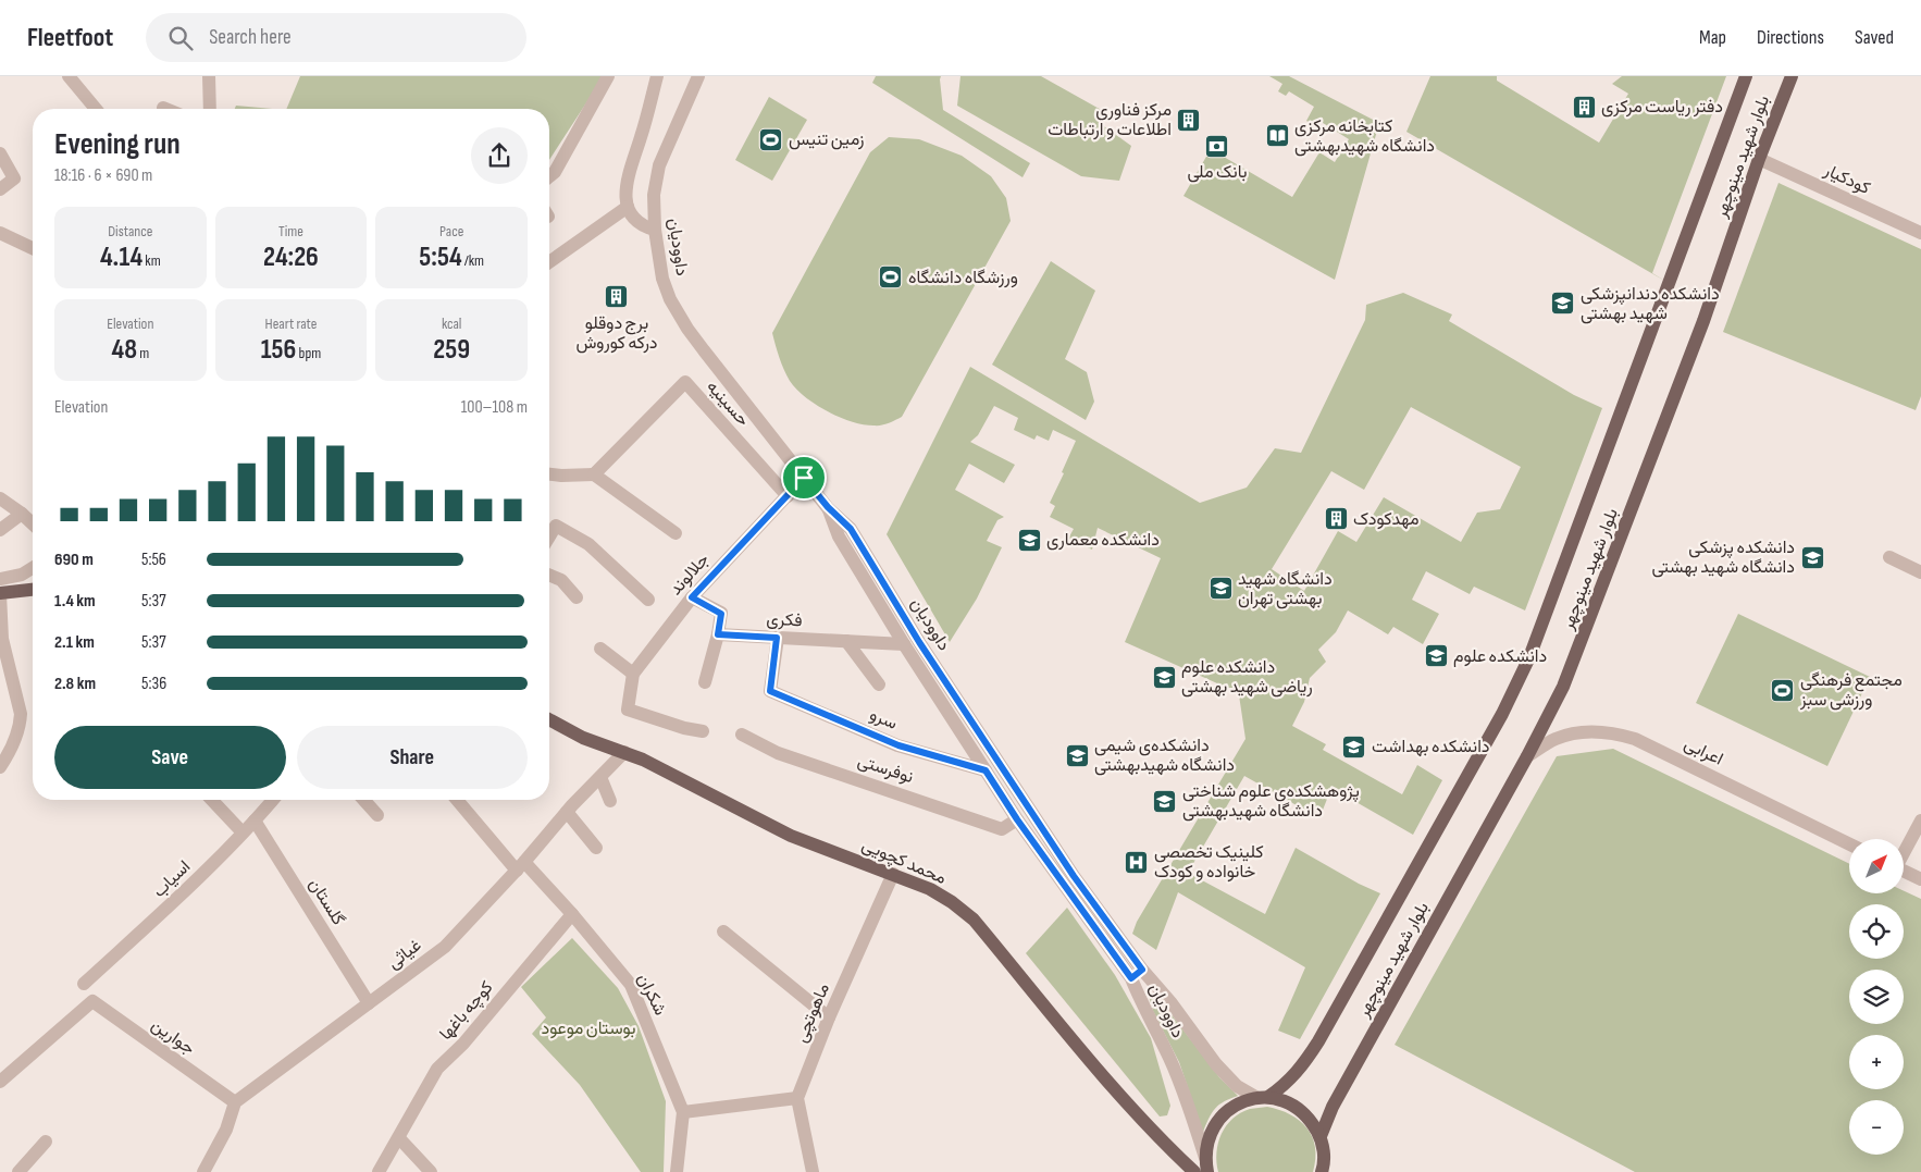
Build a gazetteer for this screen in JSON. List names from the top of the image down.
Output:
{
  "streets": {
    "main road": ["بلوار شهید مینوچهر", "محمد کچویی"],
    "street": [
      "کودکیار",
      "داوودیان",
      "حسینیه",
      "جلالوند",
      "فکری",
      "سرو",
      "اعرابی",
      "نوفرستی",
      "اسیاب",
      "گلستان",
      "غیاثی",
      "شکران",
      "کوچه باغها",
      "ماهوتچی",
      "جوارین"
    ]
  },
  "crossings": [
    ["بلوار شهید مینوچهر", "کودکیار"],
    ["بلوار شهید مینوچهر", "داوودیان"],
    ["بلوار شهید مینوچهر", "اعرابی"],
    ["داوودیان", "جلالوند"],
    ["داوودیان", "فکری"],
    ["داوودیان", "سرو"],
    ["داوودیان", "نوفرستی"],
    ["حسینیه", "جلالوند"],
    ["فکری", "سرو"],
    ["محمد کچویی", "غیاثی"],
    ["محمد کچویی", "ماهوتچی"],
    ["اسیاب", "گلستان"],
    ["گلستان", "غیاثی"],
    ["غیاثی", "شکران"],
    ["غیاثی", "جوارین"],
    ["شکران", "کوچه باغها"]
  ],
  "parks": ["بوستان موعود"],
  "places": {
    "building": [
      "دفتر ریاست مرکزی",
      "مرکز فناوری اطلاعات و ارتباطات",
      "برج دوقلو درکه کوروش",
      "مهدکودک"
    ],
    "library": ["کتابخانه مرکزی دانشگاه شهیدبهشتی"],
    "sports": ["زمین تنیس", "ورزشگاه دانشگاه", "مجتمع فرهنگی ورزشی سبز"],
    "bank": ["بانک ملی"],
    "school or university": [
      "دانشکده دندانپزشکی شهید بهشتی",
      "دانشکده معماری",
      "دانشکده پزشکی دانشگاه شهید بهشتی",
      "دانشگاه شهید بهشتی تهران",
      "دانشکده علوم",
      "دانشکده علوم ریاضی شهید بهشتی",
      "دانشکده بهداشت",
      "دانشکده‌ی شیمی دانشگاه شهیدبهشتی",
      "پژوهشکده‌ی علوم شناختی دانشگاه شهیدبهشتی"
    ],
    "hospital": ["کلینیک تخصصی خانواده و کودک"]
  },
  "north": "top right",
  "page": {
    "header": "Fleetfoot",
    "search": "Search here",
    "nav": ["Map", "Directions", "Saved"],
    "heading": ["Evening run", "18:16 · 6 × 690 m"],
    "stats": [
      ["Distance", "4.14 km"],
      ["Time", "24:26"],
      ["Pace", "5:54 /km"],
      ["Elevation", "48 m"],
      ["Heart rate", "156 bpm"],
      ["kcal", "259"]
    ],
    "chart": ["Elevation", "100–108 m"],
    "list": [
      {
        "name": "690 m",
        "note": "5:56"
      },
      {
        "name": "1.4 km",
        "note": "5:37"
      },
      {
        "name": "2.1 km",
        "note": "5:37"
      },
      {
        "name": "2.8 km",
        "note": "5:36"
      }
    ],
    "buttons": ["Save", "Share"],
    "map_buttons": ["+", "−"]
  }
}
